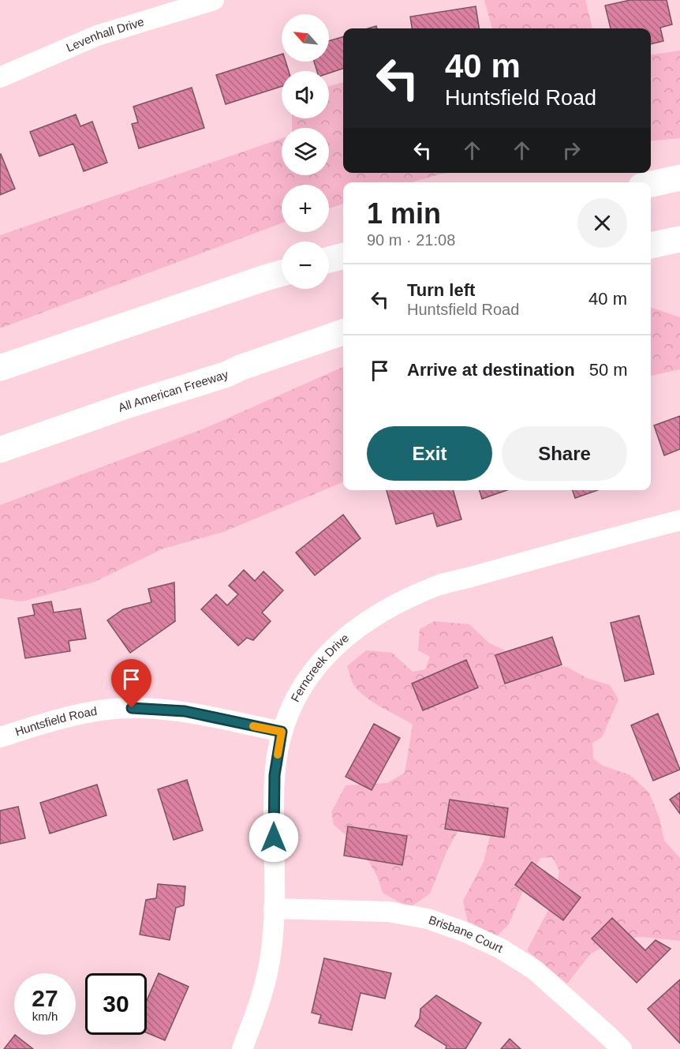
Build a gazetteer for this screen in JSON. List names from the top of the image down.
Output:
{
  "streets": {
    "highway": ["All American Freeway"],
    "street": [
      "Levenhall Drive",
      "Ferncreek Drive",
      "Huntsfield Road",
      "Brisbane Court"
    ]
  },
  "crossings": [
    ["Ferncreek Drive", "Huntsfield Road"],
    ["Ferncreek Drive", "Brisbane Court"]
  ],
  "north": "top left",
  "page": {
    "map_buttons": ["+", "−"],
    "turn": ["40 m", "Huntsfield Road"],
    "heading": ["1 min", "90 m · 21:08"],
    "list": [
      {
        "name": "Turn left",
        "note": "Huntsfield Road",
        "value": "40 m"
      },
      {
        "name": "Arrive at destination",
        "value": "50 m"
      }
    ],
    "buttons": ["Exit", "Share"],
    "speed": "27 km/h",
    "limit": "30"
  }
}
